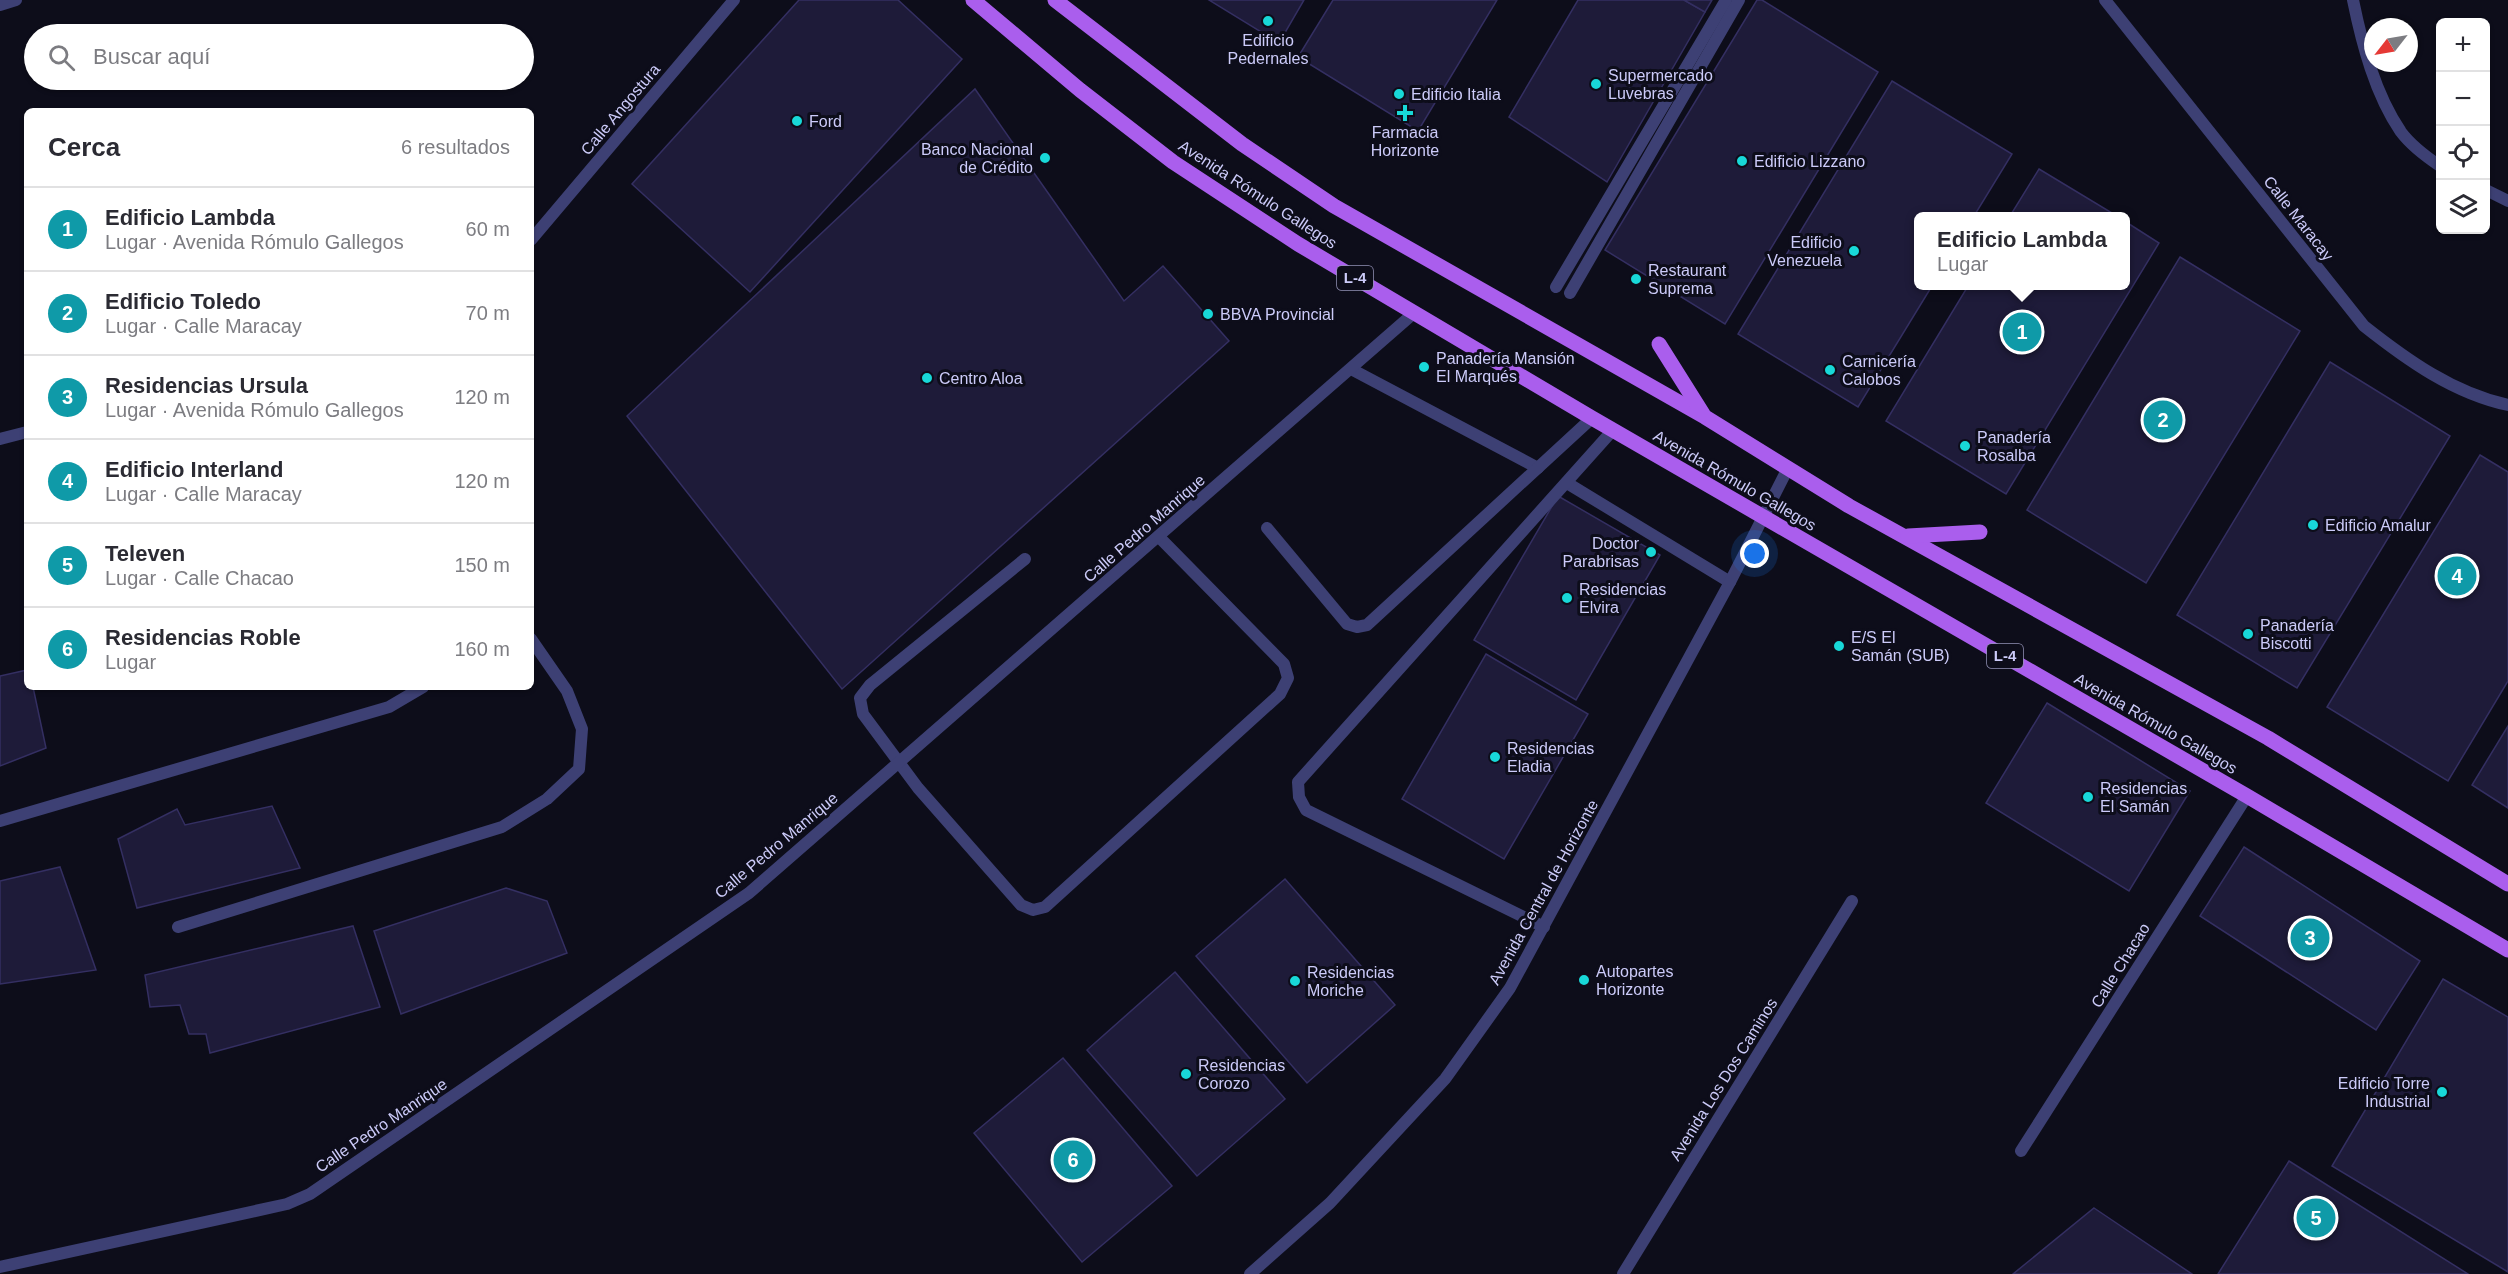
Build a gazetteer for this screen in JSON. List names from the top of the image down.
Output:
{
  "streets": {
    "main road": ["Avenida Rómulo Gallegos", "L-4"],
    "street": [
      "Calle Angostura",
      "Calle Maracay",
      "Calle Pedro Manrique",
      "Avenida Central de Horizonte",
      "Calle Chacao",
      "Avenida Los Dos Caminos"
    ]
  },
  "crossings": [
    ["Avenida Rómulo Gallegos", "Calle Pedro Manrique"],
    ["Avenida Rómulo Gallegos", "Avenida Central de Horizonte"],
    ["Avenida Rómulo Gallegos", "Calle Chacao"]
  ],
  "places": {
    "other": [
      "Edificio Pedernales",
      "Supermercado Luvebras",
      "Edificio Italia",
      "Ford",
      "Banco Nacional de Crédito",
      "Edificio Lizzano",
      "Edificio Venezuela",
      "Restaurant Suprema",
      "BBVA Provincial",
      "Panadería Mansión El Marqués",
      "Carnicería Calobos",
      "Centro Aloa",
      "Panadería Rosalba",
      "Edificio Amalur",
      "Doctor Parabrisas",
      "Residencias Elvira",
      "Panadería Biscotti",
      "E/S El Samán (SUB)",
      "Residencias Eladia",
      "Residencias El Samán",
      "Autopartes Horizonte",
      "Residencias Moriche",
      "Residencias Corozo",
      "Edificio Torre Industrial"
    ],
    "health": ["Farmacia Horizonte"]
  },
  "north": "bottom left",
  "page": {
    "map_buttons": ["+", "−"],
    "search": "Buscar aquí",
    "heading": ["Cerca", "6 resultados"],
    "list": [
      {
        "mark": "1",
        "name": "Edificio Lambda",
        "note": "Lugar · Avenida Rómulo Gallegos",
        "value": "60 m"
      },
      {
        "mark": "2",
        "name": "Edificio Toledo",
        "note": "Lugar · Calle Maracay",
        "value": "70 m"
      },
      {
        "mark": "3",
        "name": "Residencias Ursula",
        "note": "Lugar · Avenida Rómulo Gallegos",
        "value": "120 m"
      },
      {
        "mark": "4",
        "name": "Edificio Interland",
        "note": "Lugar · Calle Maracay",
        "value": "120 m"
      },
      {
        "mark": "5",
        "name": "Televen",
        "note": "Lugar · Calle Chacao",
        "value": "150 m"
      },
      {
        "mark": "6",
        "name": "Residencias Roble",
        "note": "Lugar",
        "value": "160 m"
      }
    ],
    "popup": ["Edificio Lambda", "Lugar"],
    "pins": [
      "1",
      "2",
      "4",
      "3",
      "6",
      "5"
    ]
  }
}
